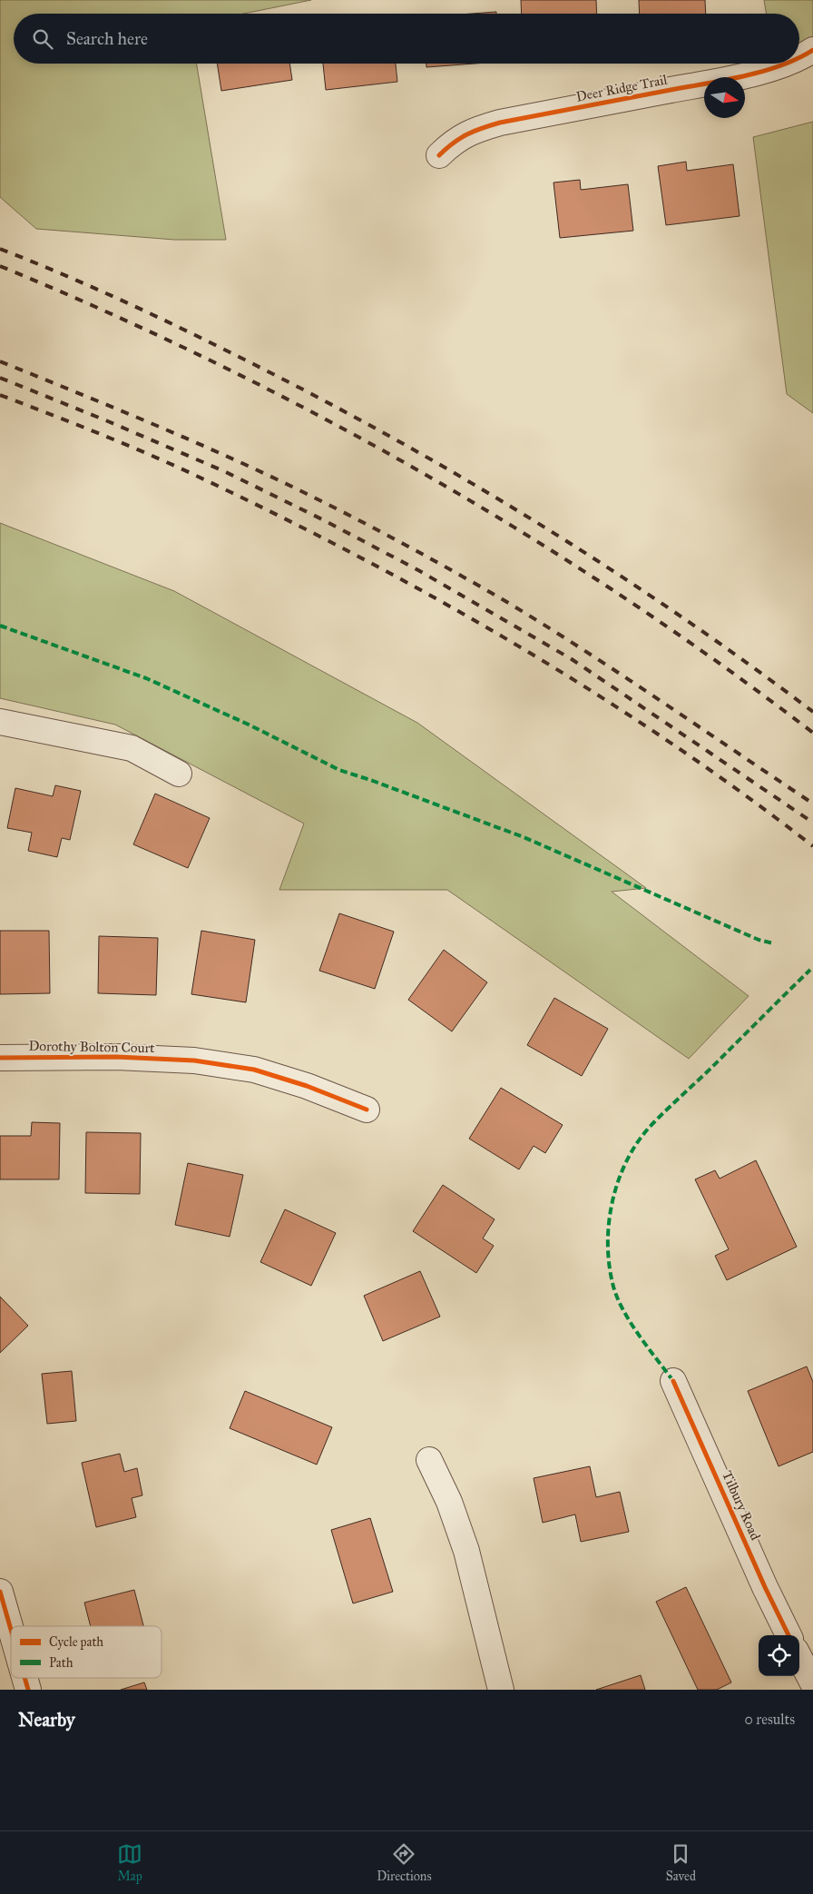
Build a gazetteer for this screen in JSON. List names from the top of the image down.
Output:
{
  "streets": {
    "street": ["Deer Ridge Trail", "Dorothy Bolton Court", "Tilbury Road"]
  },
  "legend": ["Cycle path", "Path"],
  "north": "right",
  "page": {
    "search": "Search here",
    "heading": ["Nearby", "0 results"],
    "nav": ["Map", "Directions", "Saved"]
  }
}
